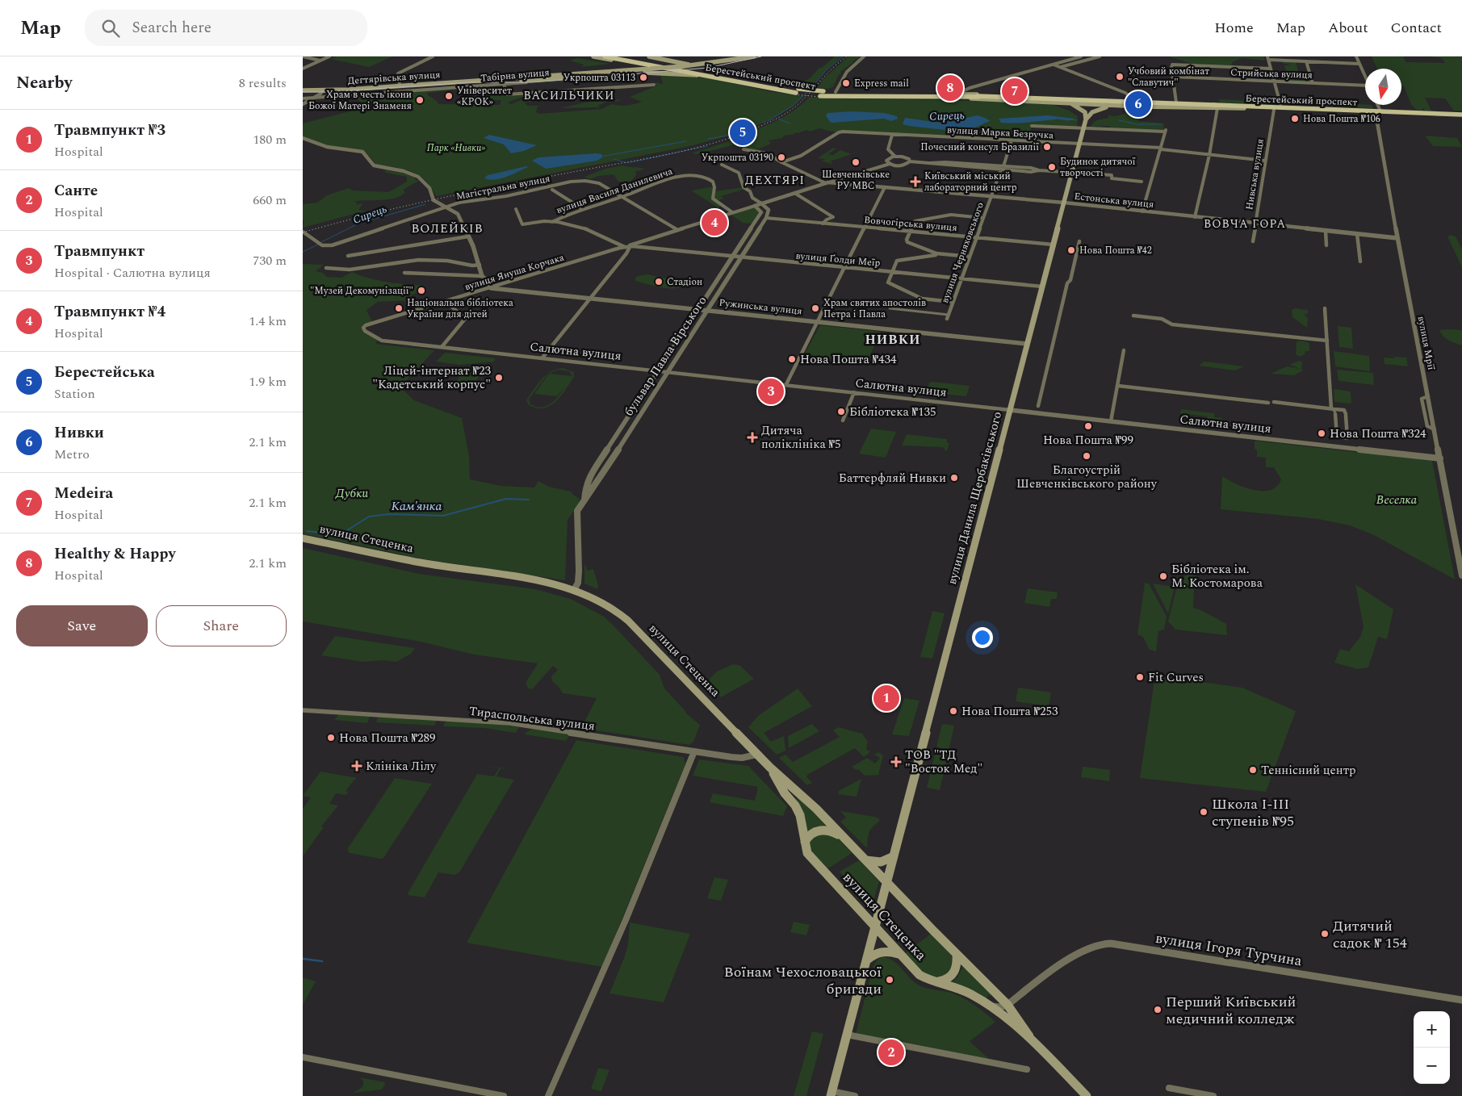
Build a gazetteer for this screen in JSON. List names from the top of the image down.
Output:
{
  "streets": {
    "main road": [
      "Табірна вулиця",
      "Берестейський проспект",
      "Дегтярівська вулиця",
      "вулиця Данила Щербаківського",
      "вулиця Стеценка"
    ],
    "street": [
      "Стрийська вулиця",
      "вулиця Марка Безручка",
      "Нивська вулиця",
      "Магістральна вулиця",
      "вулиця Василя Данилевича",
      "Естонська вулиця",
      "Вовчогірська вулиця",
      "вулиця Черняховського",
      "вулиця Ґолди Меїр",
      "вулиця Януша Корчака",
      "Ружинська вулиця",
      "вулиця Мрії",
      "Салютна вулиця",
      "бульвар Павла Вірського",
      "Тираспольська вулиця",
      "вулиця Ігоря Турчина"
    ]
  },
  "crossings": [
    ["Табірна вулиця", "Берестейський проспект"],
    ["Табірна вулиця", "Дегтярівська вулиця"],
    ["Берестейський проспект", "Нивська вулиця"],
    ["Берестейський проспект", "вулиця Мрії"],
    ["вулиця Марка Безручка", "Нивська вулиця"],
    ["вулиця Марка Безручка", "вулиця Черняховського"],
    ["вулиця Марка Безручка", "вулиця Данила Щербаківського"],
    ["Нивська вулиця", "Естонська вулиця"],
    ["Магістральна вулиця", "вулиця Василя Данилевича"],
    ["вулиця Василя Данилевича", "вулиця Януша Корчака"],
    ["Естонська вулиця", "вулиця Черняховського"],
    ["Естонська вулиця", "вулиця Мрії"],
    ["Естонська вулиця", "вулиця Данила Щербаківського"],
    ["Вовчогірська вулиця", "вулиця Черняховського"],
    ["Вовчогірська вулиця", "бульвар Павла Вірського"],
    ["Вовчогірська вулиця", "вулиця Данила Щербаківського"],
    ["вулиця Черняховського", "вулиця Ґолди Меїр"],
    ["вулиця Ґолди Меїр", "бульвар Павла Вірського"],
    ["вулиця Ґолди Меїр", "вулиця Данила Щербаківського"],
    ["вулиця Януша Корчака", "Ружинська вулиця"],
    ["вулиця Януша Корчака", "Салютна вулиця"],
    ["Ружинська вулиця", "бульвар Павла Вірського"],
    ["Ружинська вулиця", "вулиця Данила Щербаківського"],
    ["вулиця Мрії", "Салютна вулиця"],
    ["Салютна вулиця", "бульвар Павла Вірського"],
    ["Салютна вулиця", "вулиця Данила Щербаківського"],
    ["бульвар Павла Вірського", "вулиця Стеценка"],
    ["вулиця Данила Щербаківського", "вулиця Стеценка"],
    ["вулиця Стеценка", "Тираспольська вулиця"],
    ["вулиця Стеценка", "вулиця Ігоря Турчина"]
  ],
  "districts": [
    "ВАСИЛЬЧИКИ",
    "ДЕХТЯРІ",
    "ВОВЧА ГОРА",
    "ВОЛЕЙКІВ",
    "НИВКИ"
  ],
  "water": ["Сирець", "Кам'янка"],
  "parks": ["Парк «Нивки»", "Дубки", "Веселка"],
  "places": {
    "other": [
      "Учбовий комбінат \"Славутич\"",
      "Укрпошта 03113",
      "Express mail",
      "Університет «КРОК»",
      "Храм в честь ікони Божої Матері Знаменя",
      "Нова Пошта №106",
      "Почесний консул Бразилії",
      "Укрпошта 03190",
      "Шевченківське РУ МВС",
      "Будинок дитячої творчості",
      "Нова Пошта №42",
      "Стадіон",
      "\"Музей Декомунізації\"",
      "Національна бібліотека України для дітей",
      "Храм святих апостолів Петра і Павла",
      "Нова Пошта №434",
      "Ліцей-інтернат №23 \"Кадетський корпус\"",
      "Бібліотека №135",
      "Нова Пошта №99",
      "Нова Пошта №324",
      "Благоустрій Шевченківського району",
      "Баттерфляй Нивки",
      "Бібліотека ім. М. Костомарова",
      "Fit Curves",
      "Нова Пошта №253",
      "Нова Пошта №289",
      "Теннісний центр",
      "Школа І-ІІІ ступенів №95",
      "Дитячий садок № 154",
      "Воїнам Чехословацької бригади",
      "Перший Київський медичний колледж"
    ],
    "health": [
      "Київський міський лабораторний центр",
      "Дитяча поліклініка №5",
      "ТОВ \"ТД \"Восток Мед\"",
      "Клініка Лілу"
    ]
  },
  "north": "bottom",
  "page": {
    "header": "Map",
    "search": "Search here",
    "nav": [
      "Home",
      "Map",
      "About",
      "Contact"
    ],
    "heading": ["Nearby", "8 results"],
    "pins": [
      "8",
      "7",
      "6",
      "5",
      "4",
      "3",
      "1",
      "2"
    ],
    "list": [
      {
        "mark": "1",
        "name": "Травмпункт №3",
        "note": "Hospital",
        "value": "180 m"
      },
      {
        "mark": "2",
        "name": "Санте",
        "note": "Hospital",
        "value": "660 m"
      },
      {
        "mark": "3",
        "name": "Травмпункт",
        "note": "Hospital · Салютна вулиця",
        "value": "730 m"
      },
      {
        "mark": "4",
        "name": "Травмпункт №4",
        "note": "Hospital",
        "value": "1.4 km"
      },
      {
        "mark": "5",
        "name": "Берестейська",
        "note": "Station",
        "value": "1.9 km"
      },
      {
        "mark": "6",
        "name": "Нивки",
        "note": "Metro",
        "value": "2.1 km"
      },
      {
        "mark": "7",
        "name": "Medeira",
        "note": "Hospital",
        "value": "2.1 km"
      },
      {
        "mark": "8",
        "name": "Healthy & Happy",
        "note": "Hospital",
        "value": "2.1 km"
      }
    ],
    "buttons": ["Save", "Share"],
    "map_buttons": ["+", "−"]
  }
}
